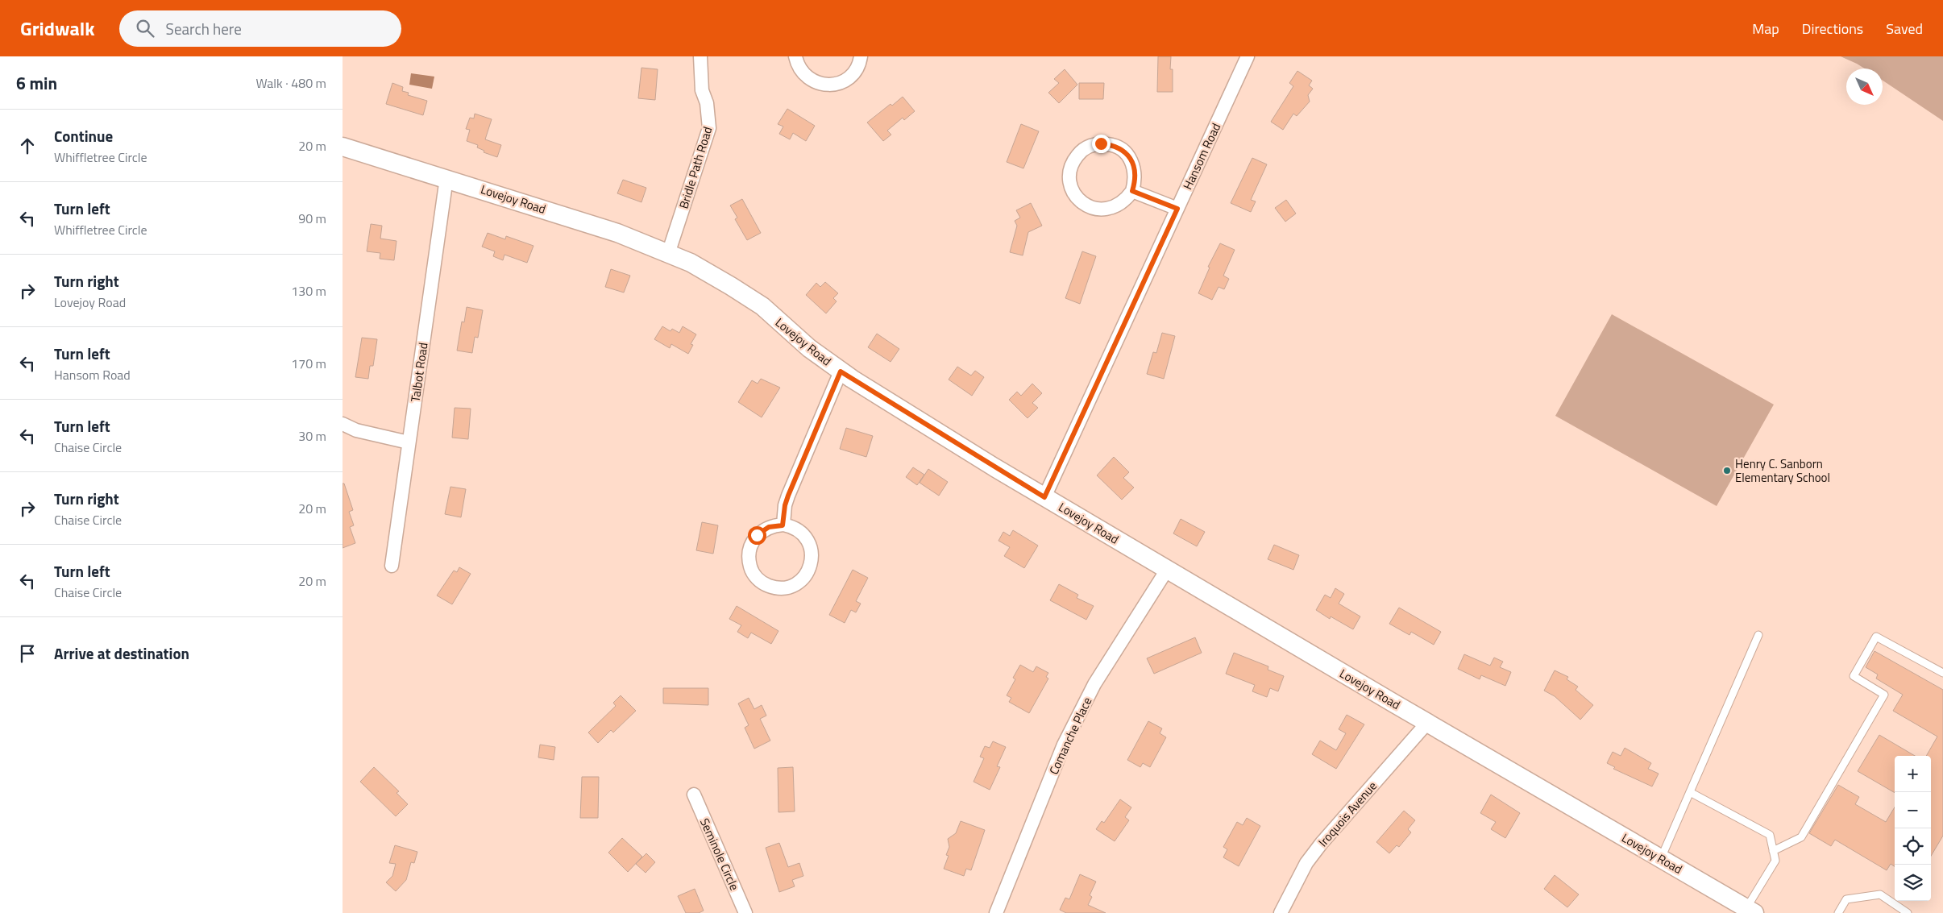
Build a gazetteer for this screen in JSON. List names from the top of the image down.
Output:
{
  "streets": {
    "main road": ["Lovejoy Road"],
    "street": [
      "Hansom Road",
      "Bridle Path Road",
      "Talbot Road",
      "Comanche Place",
      "Iroquois Avenue",
      "Seminole Circle"
    ]
  },
  "crossings": [
    ["Hansom Road", "Lovejoy Road"],
    ["Bridle Path Road", "Lovejoy Road"],
    ["Lovejoy Road", "Talbot Road"],
    ["Lovejoy Road", "Comanche Place"],
    ["Lovejoy Road", "Iroquois Avenue"]
  ],
  "places": ["Henry C. Sanborn Elementary School"],
  "north": "bottom right",
  "page": {
    "header": "Gridwalk",
    "search": "Search here",
    "nav": ["Map", "Directions", "Saved"],
    "heading": ["6 min", "Walk · 480 m"],
    "list": [
      ["Continue", "Whiffletree Circle", "20 m"],
      ["Turn left", "Whiffletree Circle", "90 m"],
      ["Turn right", "Lovejoy Road", "130 m"],
      ["Turn left", "Hansom Road", "170 m"],
      ["Turn left", "Chaise Circle", "30 m"],
      ["Turn right", "Chaise Circle", "20 m"],
      ["Turn left", "Chaise Circle", "20 m"],
      "Arrive at destination"
    ],
    "map_buttons": ["+", "−"]
  }
}
